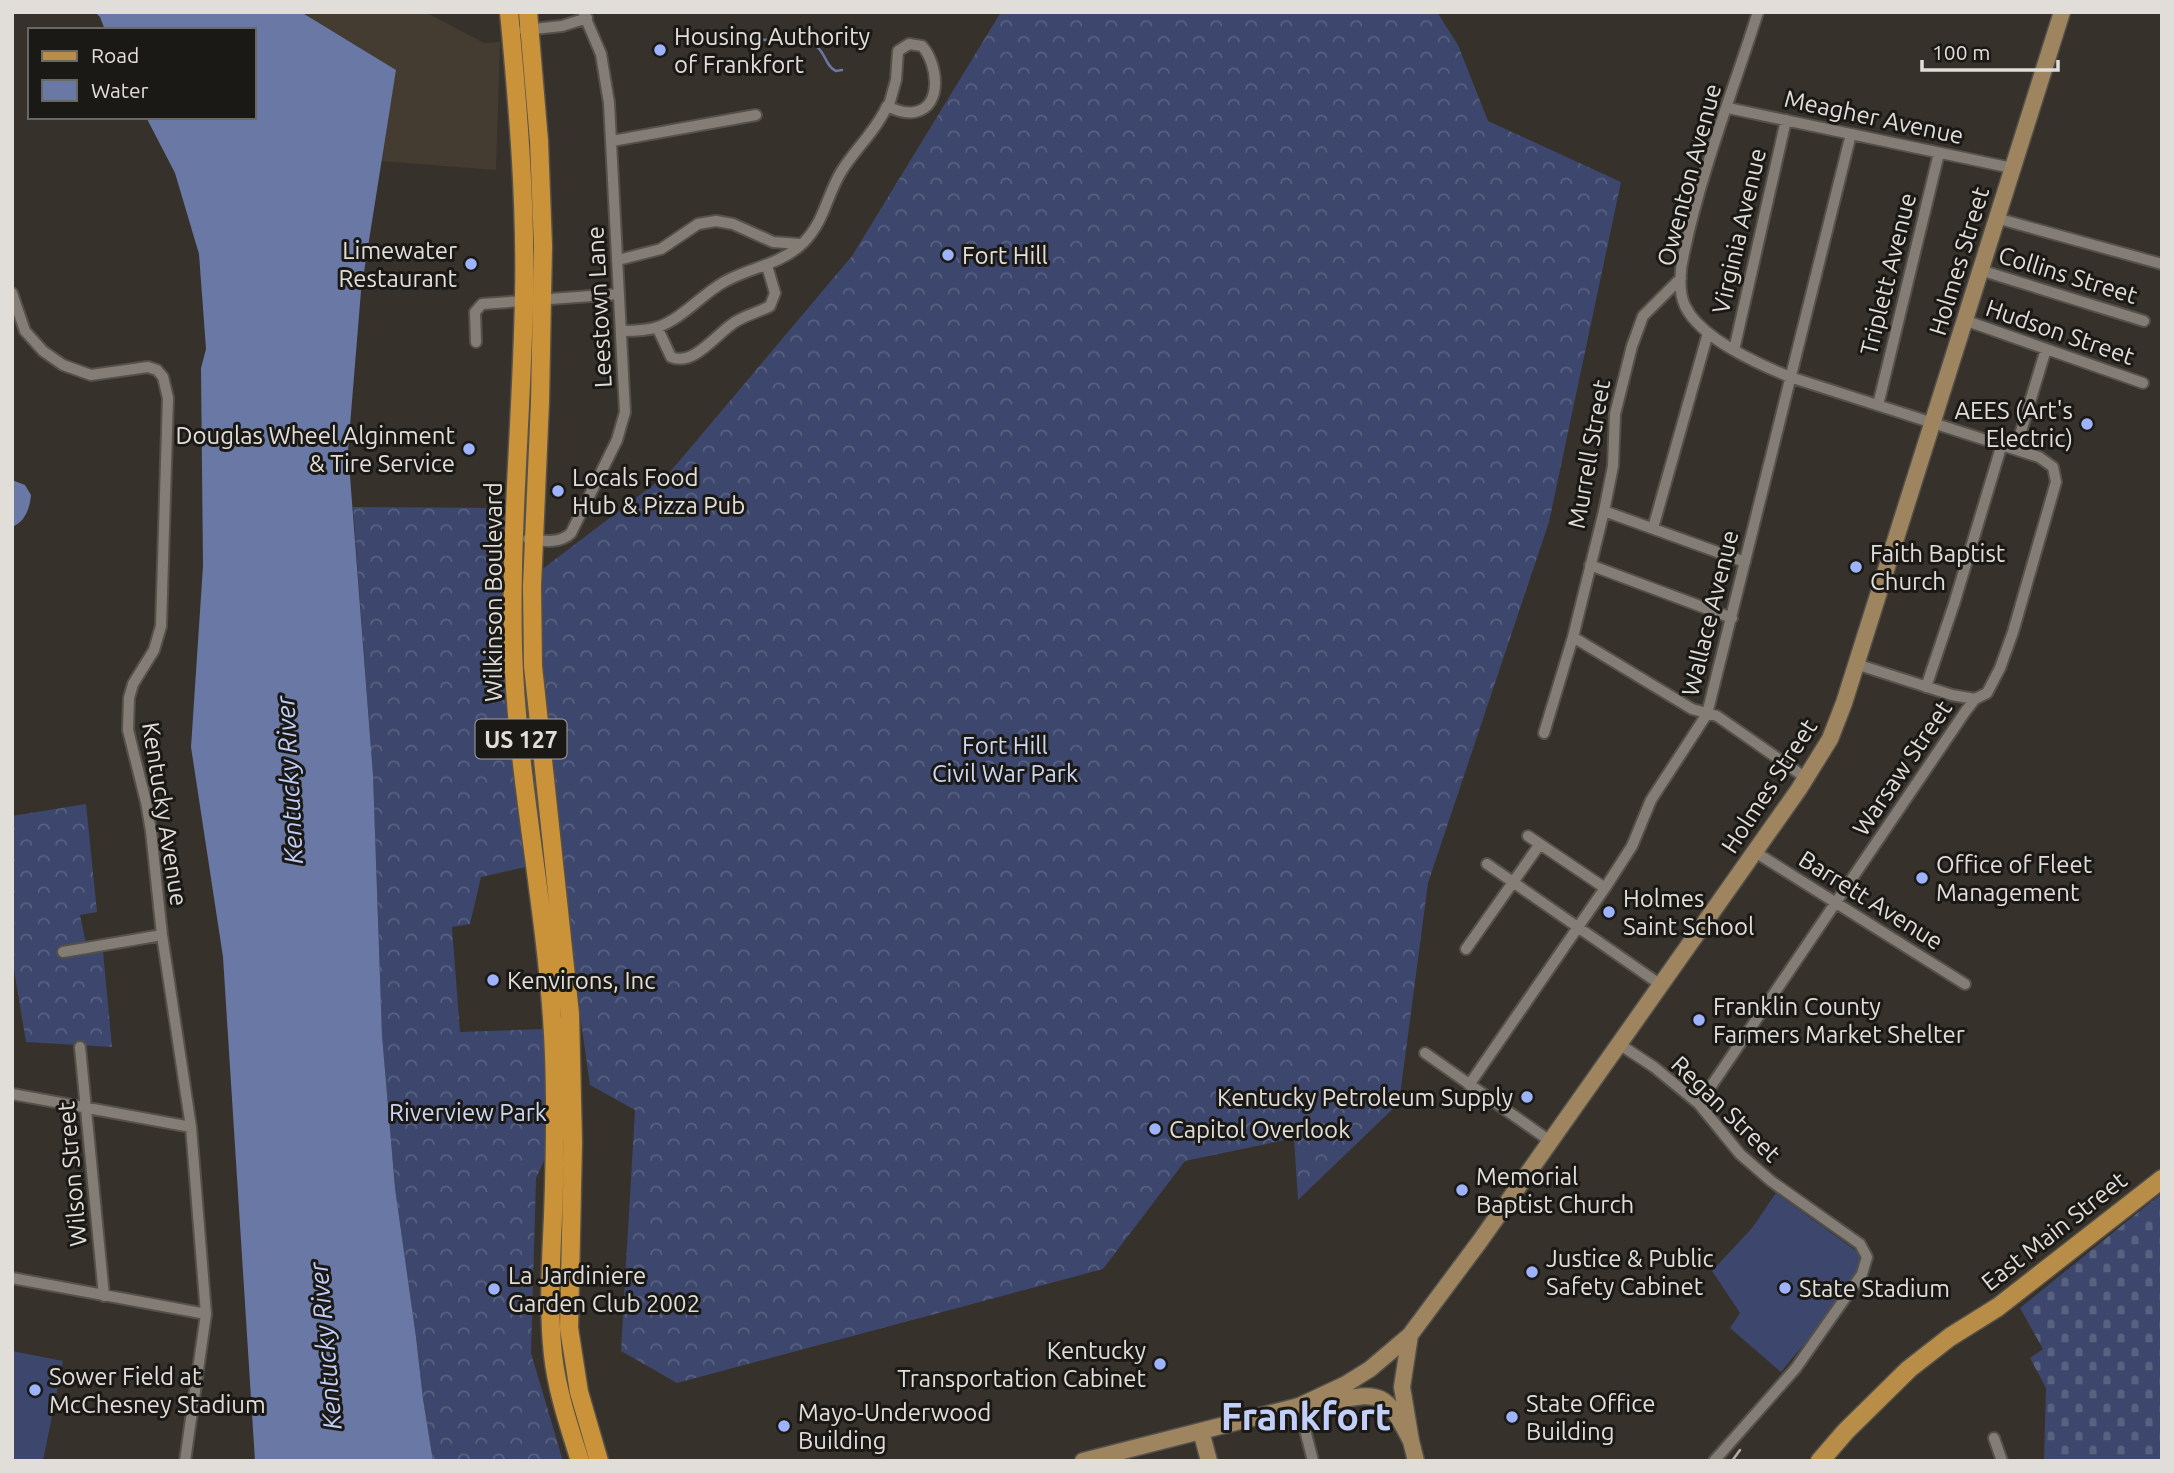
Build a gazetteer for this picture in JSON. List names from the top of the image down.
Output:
{
  "streets": {
    "highway": ["Wilkinson Boulevard", "US 127"],
    "main road": ["Holmes Street", "East Main Street"],
    "street": [
      "Meagher Avenue",
      "Owenton Avenue",
      "Virginia Avenue",
      "Triplett Avenue",
      "Collins Street",
      "Leestown Lane",
      "Hudson Street",
      "Murrell Street",
      "Wallace Avenue",
      "Warsaw Street",
      "Kentucky Avenue",
      "Barrett Avenue",
      "Regan Street",
      "Wilson Street"
    ]
  },
  "crossings": [
    ["Meagher Avenue", "Owenton Avenue"],
    ["Meagher Avenue", "Virginia Avenue"],
    ["Meagher Avenue", "Holmes Street"],
    ["Meagher Avenue", "Triplett Avenue"],
    ["Meagher Avenue", "Wallace Avenue"],
    ["Owenton Avenue", "Virginia Avenue"],
    ["Owenton Avenue", "Murrell Street"],
    ["Owenton Avenue", "Wallace Avenue"],
    ["Holmes Street", "Collins Street"],
    ["Holmes Street", "Hudson Street"],
    ["Holmes Street", "Barrett Avenue"],
    ["Holmes Street", "Regan Street"],
    ["Leestown Lane", "Wilkinson Boulevard"],
    ["Warsaw Street", "Barrett Avenue"],
    ["Warsaw Street", "Regan Street"]
  ],
  "districts": ["Frankfort"],
  "water": ["Kentucky River"],
  "parks": ["Fort Hill Civil War Park", "Riverview Park"],
  "places": [
    "Housing Authority of Frankfort",
    "Fort Hill",
    "Limewater Restaurant",
    "AEES (Art's Electric)",
    "Douglas Wheel Alginment & Tire Service",
    "Locals Food Hub & Pizza Pub",
    "Faith Baptist Church",
    "Office of Fleet Management",
    "Holmes Saint School",
    "Kenvirons, Inc",
    "Franklin County Farmers Market Shelter",
    "Kentucky Petroleum Supply",
    "Capitol Overlook",
    "Memorial Baptist Church",
    "Justice & Public Safety Cabinet",
    "State Stadium",
    "La Jardiniere Garden Club 2002",
    "Kentucky Transportation Cabinet",
    "Sower Field at McChesney Stadium",
    "State Office Building",
    "Mayo-Underwood Building"
  ],
  "legend": ["Road", "Water"],
  "scale_bar": "100 m"
}
